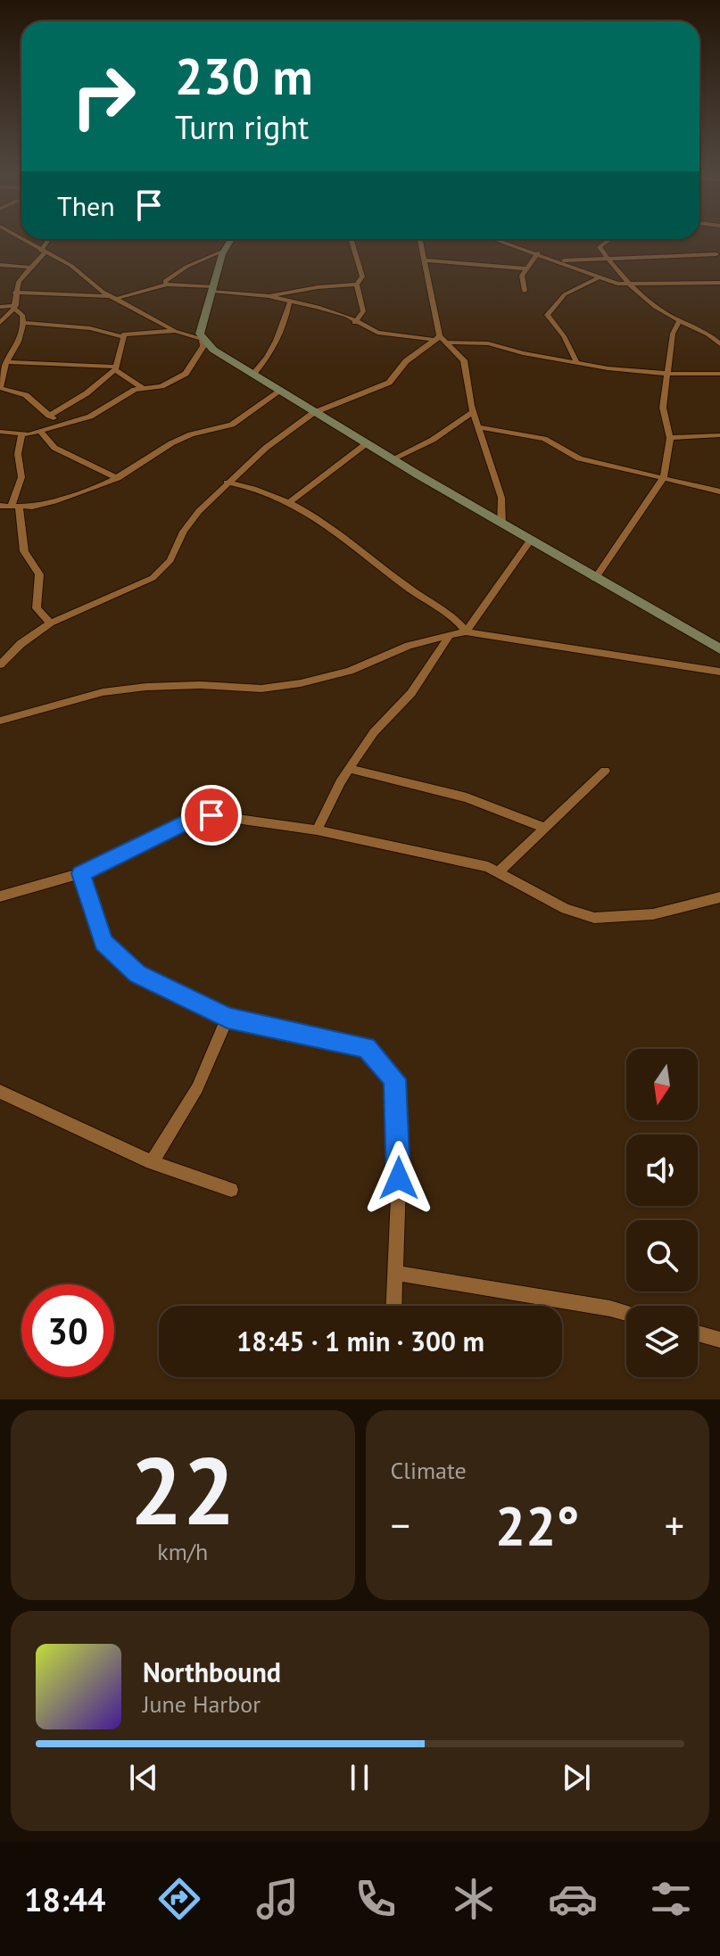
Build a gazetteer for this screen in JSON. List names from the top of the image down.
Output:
{
  "north": "bottom",
  "page": {
    "turn": ["230 m", "Turn right"],
    "then": "Then",
    "limit": "30",
    "trip": "18:45 · 1 min · 300 m",
    "tile": [
      ["22", "km/h"],
      "Climate"
    ],
    "heat": ["−", "22°", "+"],
    "song": ["Northbound", "June Harbor"],
    "tabs": "18:44"
  }
}
